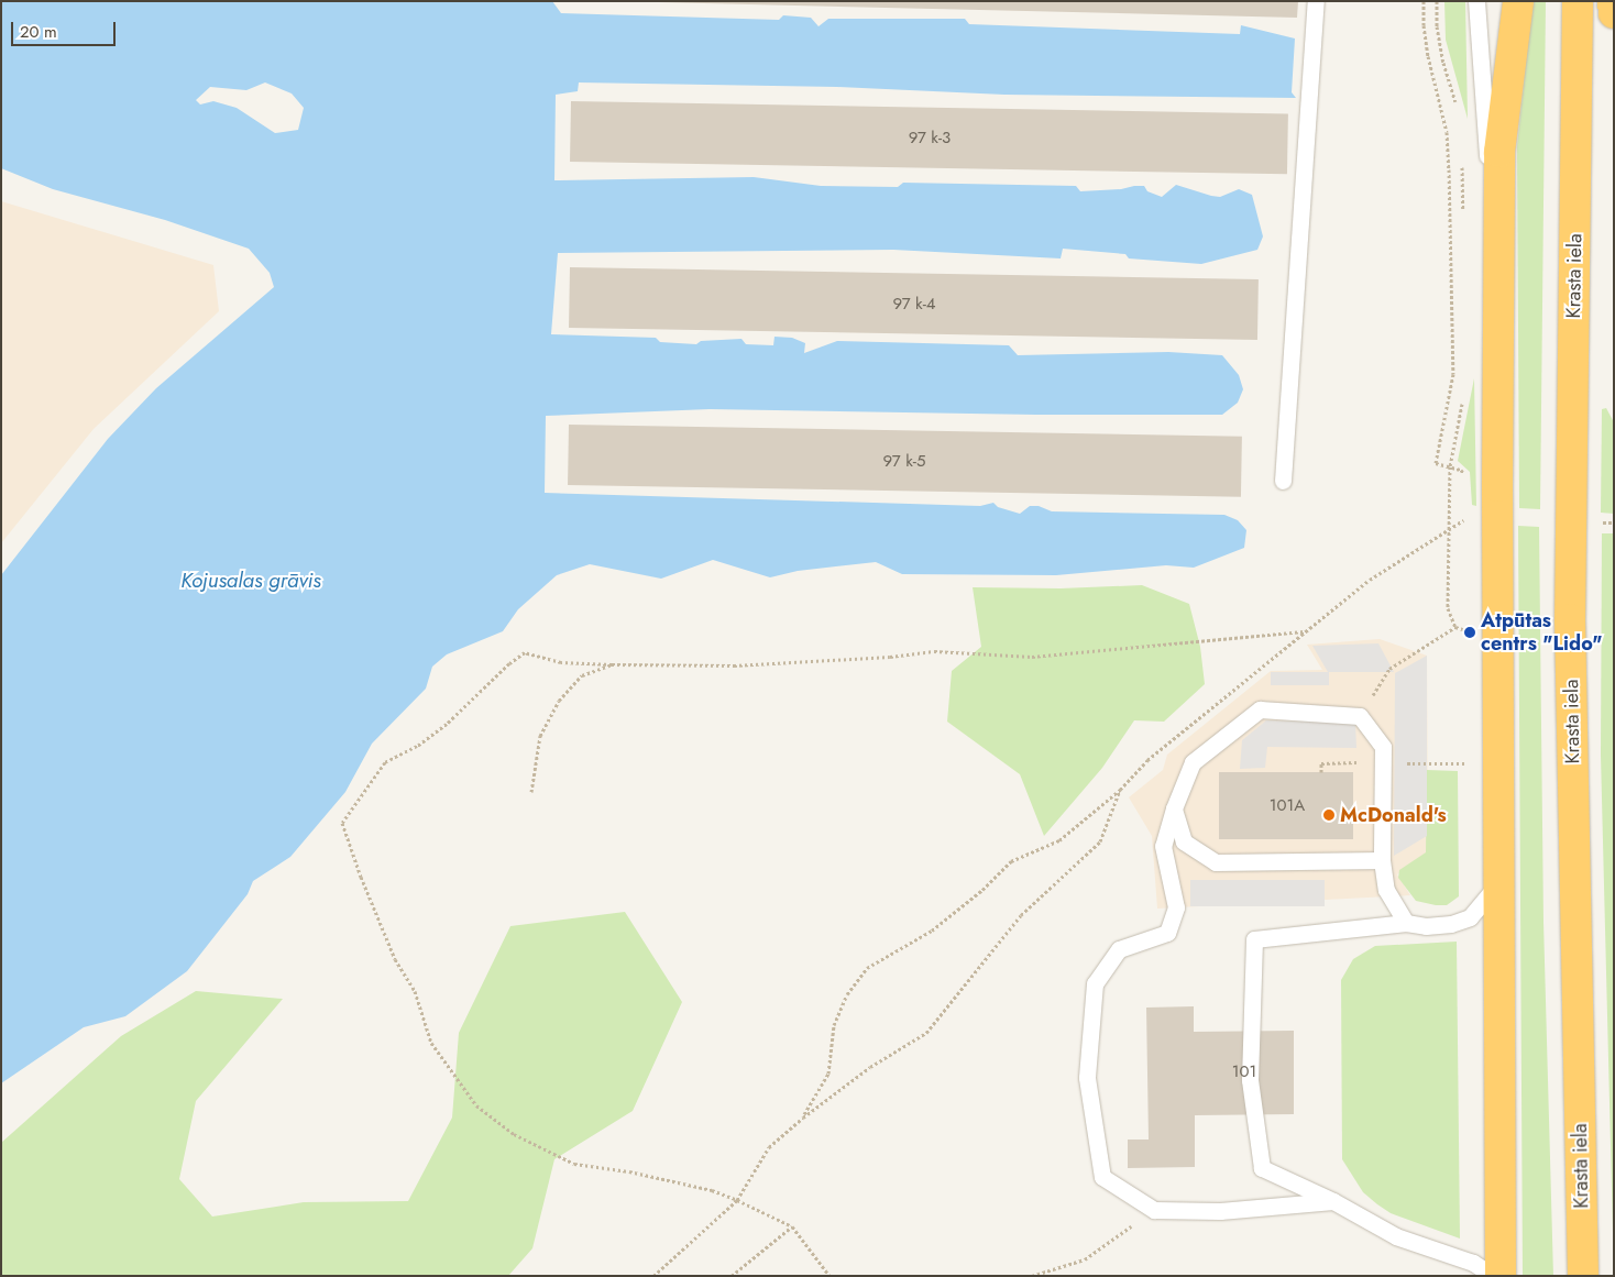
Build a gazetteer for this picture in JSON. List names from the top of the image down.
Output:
{
  "streets": {
    "highway": ["Krasta iela"]
  },
  "water": ["Kojusalas grāvis"],
  "places": ["Atpūtas centrs \"Lido\"", "McDonald's"],
  "house_numbers": [
    "97 k-3",
    "97 k-4",
    "97 k-5",
    "101A",
    "101"
  ],
  "scale_bar": "20 m"
}
